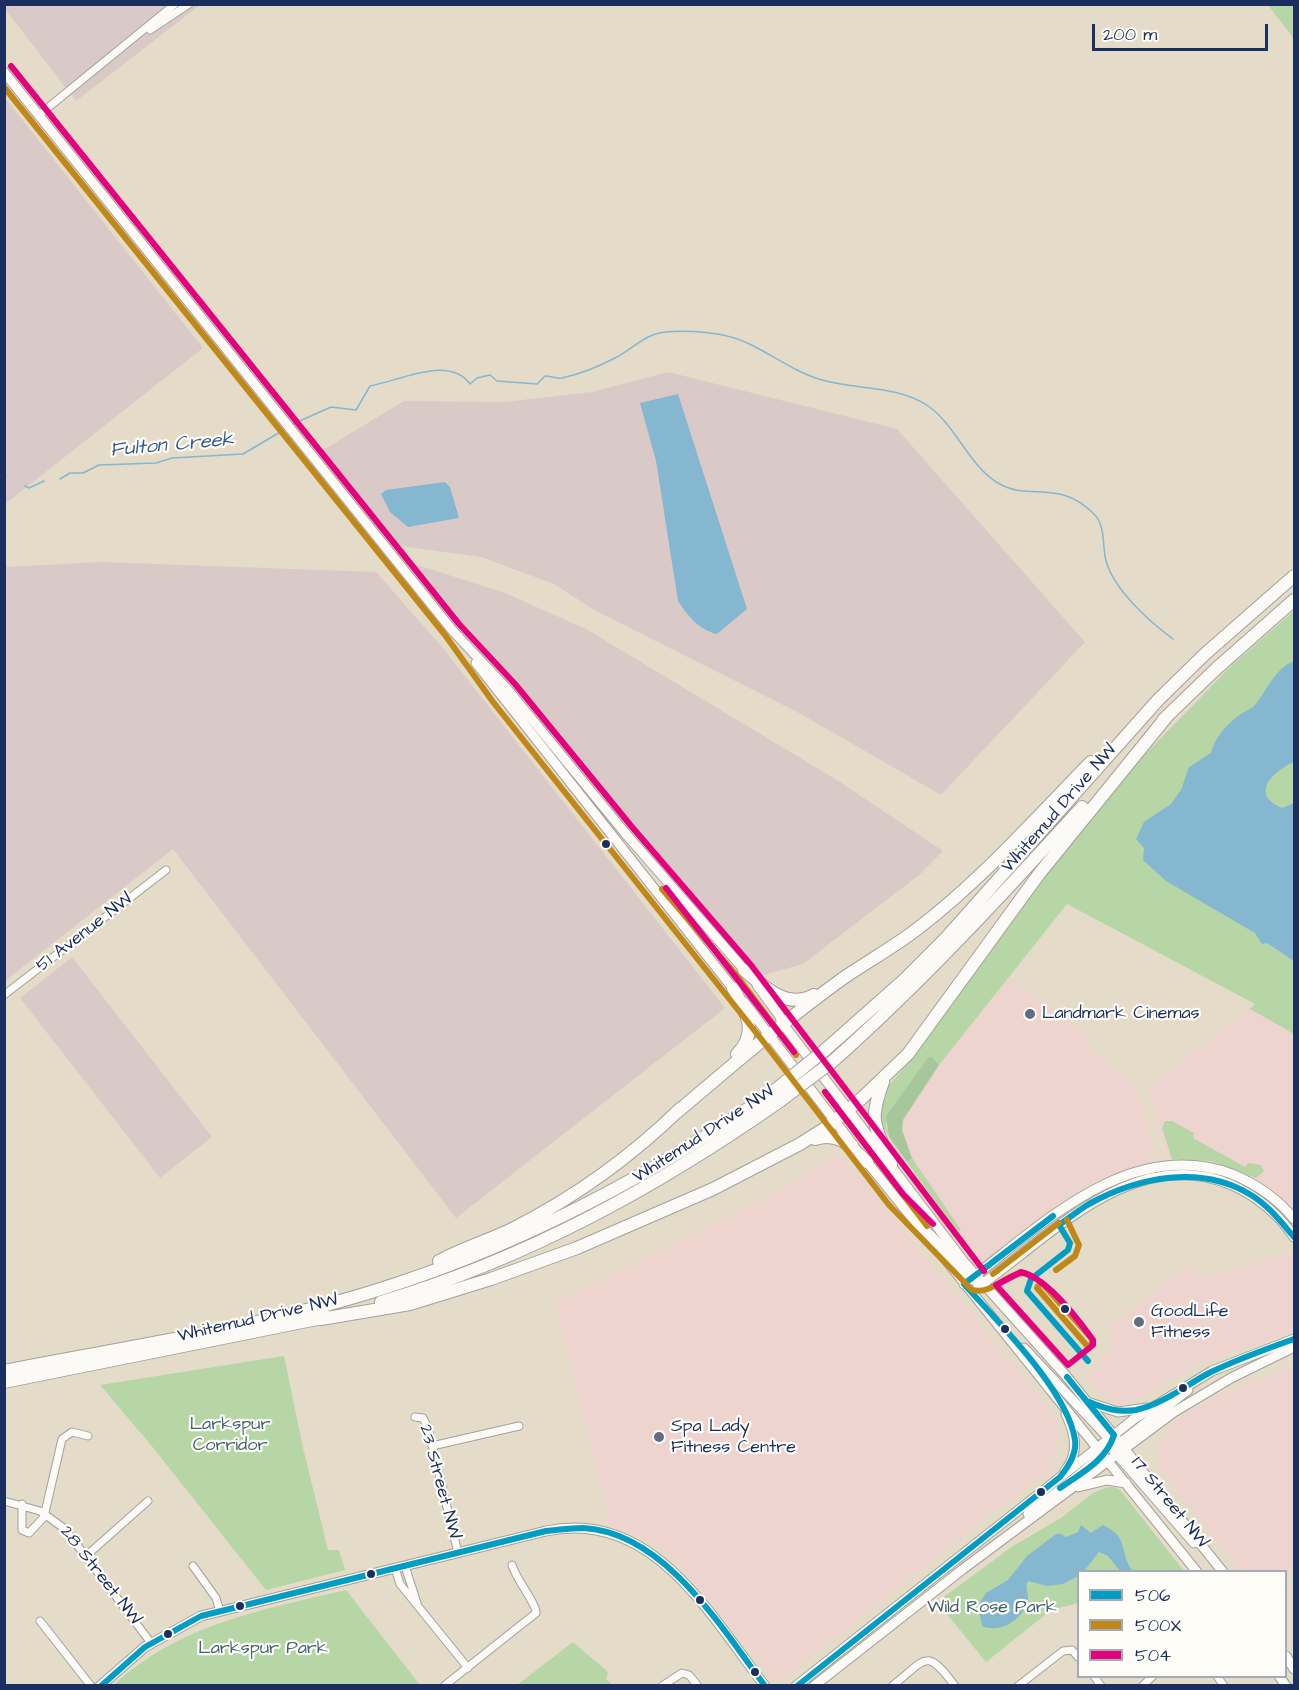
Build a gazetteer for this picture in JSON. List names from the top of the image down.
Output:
{
  "streets": {
    "highway": ["Whitemud Drive NW"],
    "main road": ["17 Street NW"],
    "street": ["51 Avenue NW", "23 Street NW", "28 Street NW"]
  },
  "water": ["Fulton Creek"],
  "parks": ["Larkspur Corridor", "Wild Rose Park", "Larkspur Park"],
  "places": ["Landmark Cinemas", "GoodLife Fitness", "Spa Lady Fitness Centre"],
  "lines": ["transit line 504", "transit line 500X", "transit line 506"],
  "legend": ["506", "500X", "504"],
  "scale_bar": "200 m"
}
